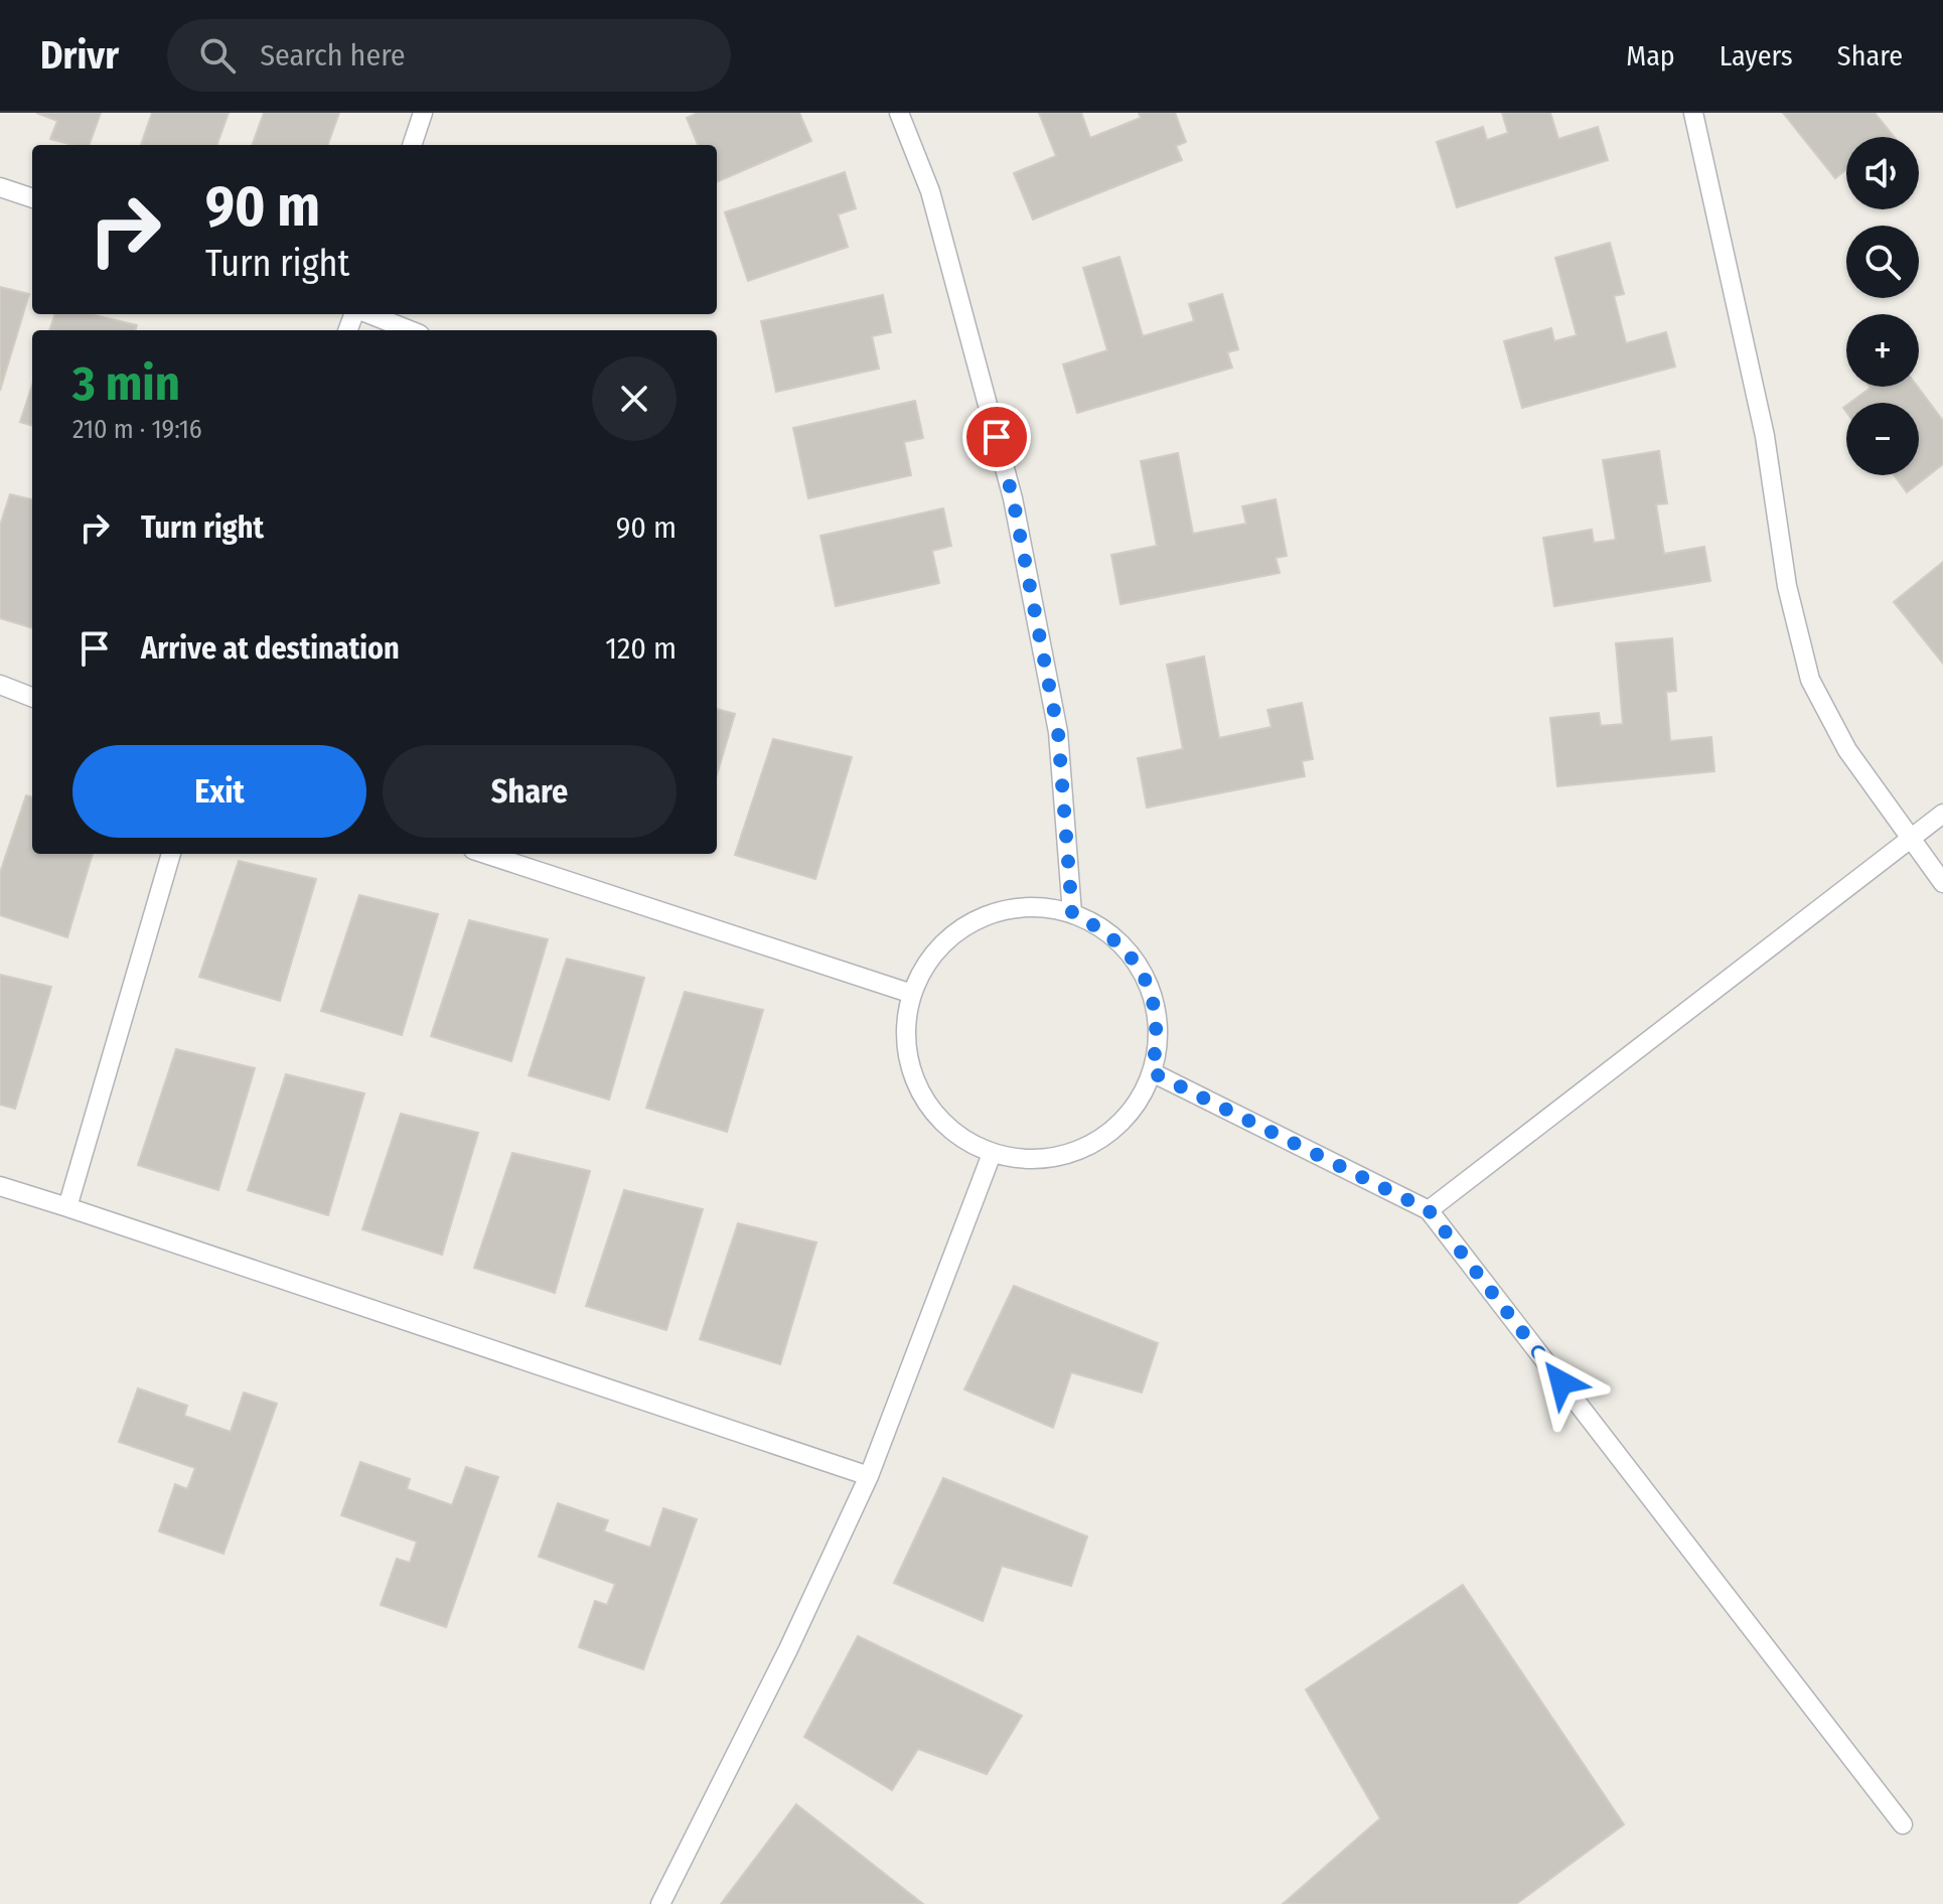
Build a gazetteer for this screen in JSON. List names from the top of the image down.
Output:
{
  "page": {
    "header": "Drivr",
    "search": "Search here",
    "nav": ["Map", "Layers", "Share"],
    "map_buttons": ["+", "−"],
    "turn": ["90 m", "Turn right"],
    "heading": ["3 min", "210 m · 19:16"],
    "list": [
      {
        "name": "Turn right",
        "value": "90 m"
      },
      {
        "name": "Arrive at destination",
        "value": "120 m"
      }
    ],
    "buttons": ["Exit", "Share"]
  }
}
